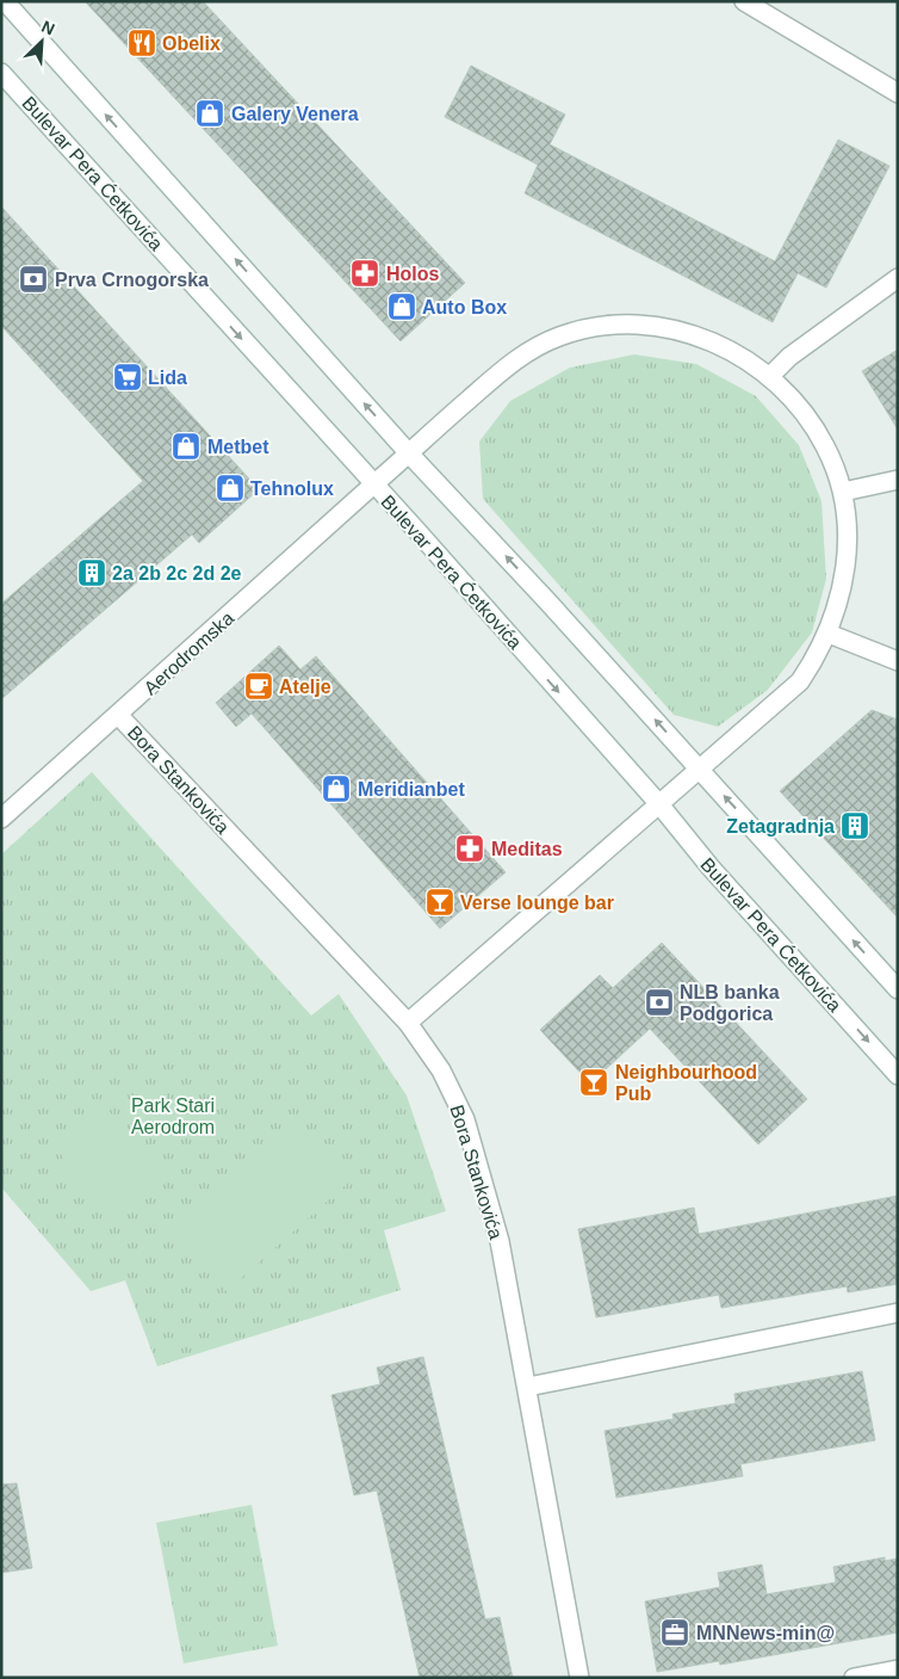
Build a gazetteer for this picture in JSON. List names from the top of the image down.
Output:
{
  "streets": {
    "street": ["Bulevar Pera Ćetkovića", "Aerodromska", "Bora Stankovića"]
  },
  "crossings": [
    ["Bulevar Pera Ćetkovića", "Aerodromska"],
    ["Aerodromska", "Bora Stankovića"]
  ],
  "parks": ["Park Stari Aerodrom"],
  "places": {
    "restaurant": ["Obelix"],
    "shop": [
      "Galery Venera",
      "Auto Box",
      "Metbet",
      "Tehnolux",
      "Meridianbet"
    ],
    "pharmacy": ["Holos", "Meditas"],
    "bank": ["Prva Crnogorska", "NLB banka Podgorica"],
    "supermarket": ["Lida"],
    "building": ["2a 2b 2c 2d 2e", "Zetagradnja"],
    "cafe": ["Atelje"],
    "bar": ["Verse lounge bar", "Neighbourhood Pub"],
    "office": ["MNNews-min@"]
  },
  "north": "top right"
}
